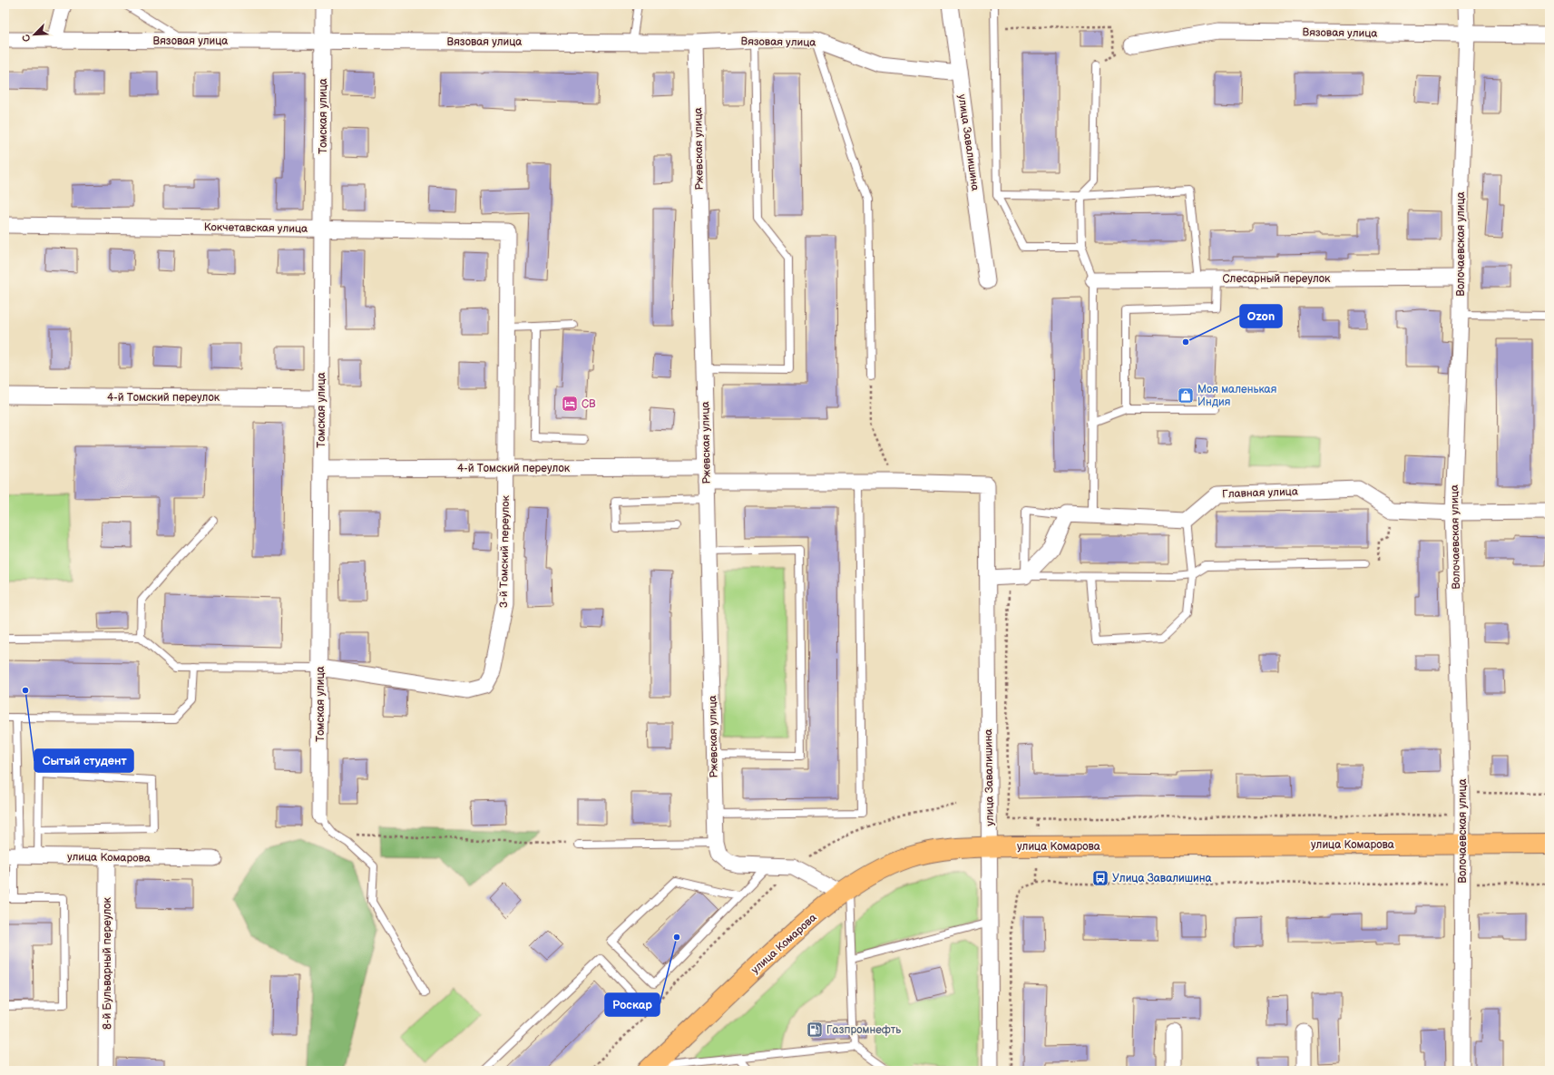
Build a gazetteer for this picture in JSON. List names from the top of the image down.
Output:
{
  "streets": {
    "main road": ["улица Комарова"],
    "street": [
      "Вязовая улица",
      "Томская улица",
      "улица Завалишина",
      "Ржевская улица",
      "Кокчетавская улица",
      "Волочаевская улица",
      "Слесарный переулок",
      "4-й Томский переулок",
      "Главная улица",
      "3-й Томский переулок",
      "8-й Бульварный переулок"
    ]
  },
  "crossings": [
    ["Вязовая улица", "Томская улица"],
    ["Вязовая улица", "улица Завалишина"],
    ["Вязовая улица", "Ржевская улица"],
    ["Вязовая улица", "Волочаевская улица"],
    ["Томская улица", "Кокчетавская улица"],
    ["Томская улица", "4-й Томский переулок"],
    ["Томская улица", "3-й Томский переулок"],
    ["улица Завалишина", "4-й Томский переулок"],
    ["улица Завалишина", "улица Комарова"],
    ["Ржевская улица", "4-й Томский переулок"],
    ["Кокчетавская улица", "3-й Томский переулок"],
    ["Волочаевская улица", "Слесарный переулок"],
    ["Волочаевская улица", "Главная улица"],
    ["Волочаевская улица", "улица Комарова"],
    ["4-й Томский переулок", "3-й Томский переулок"],
    ["улица Комарова", "8-й Бульварный переулок"]
  ],
  "places": {
    "other": ["Ozon", "Сытый студент", "Роскар"],
    "shop": ["Моя маленькая Индия"],
    "hotel": ["СВ"],
    "bus stop": ["Улица Завалишина"],
    "fuel station": ["Газпромнефть"]
  },
  "north": "bottom left"
}
